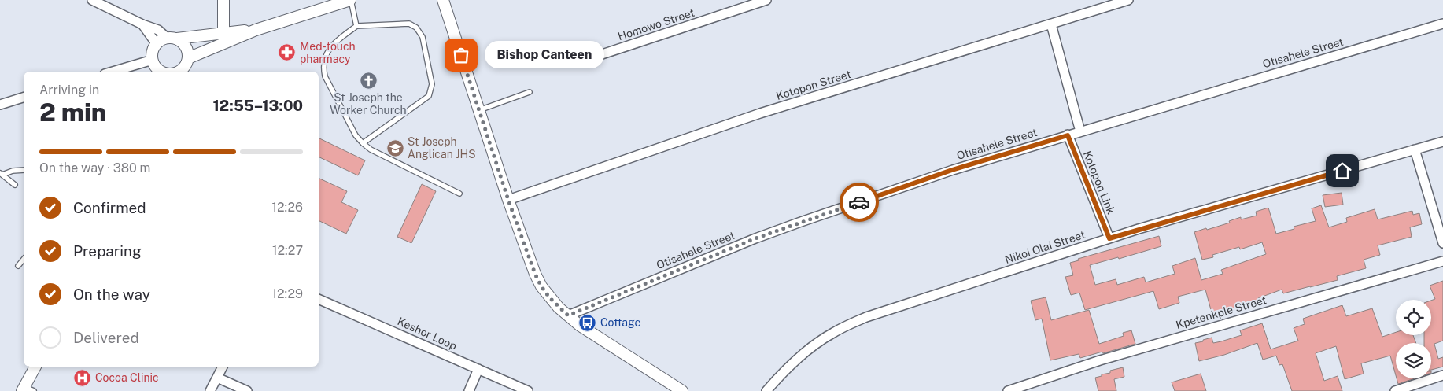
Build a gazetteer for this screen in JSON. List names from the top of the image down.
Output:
{
  "streets": {
    "street": [
      "Homowo Street",
      "Otisahele Street",
      "Kotopon Street",
      "Kotopon Link",
      "Nikoi Olai Street",
      "Kpetenkple Street",
      "Keshor Loop"
    ]
  },
  "crossings": [
    ["Otisahele Street", "Kotopon Link"],
    ["Kotopon Link", "Nikoi Olai Street"]
  ],
  "places": {
    "pharmacy": ["Med-touch pharmacy"],
    "other": ["Bishop Canteen"],
    "church": ["St Joseph the Worker Church"],
    "school or university": ["St Joseph Anglican JHS"],
    "bus stop": ["Cottage"],
    "hospital": ["Cocoa Clinic"]
  },
  "page": {
    "bubble": "Bishop Canteen",
    "heading": ["2 min", "Arriving in", "12:55–13:00"],
    "bar": "On the way · 380 m",
    "list": [
      ["Confirmed", "12:26"],
      ["Preparing", "12:27"],
      ["On the way", "12:29"],
      "Delivered"
    ]
  }
}
